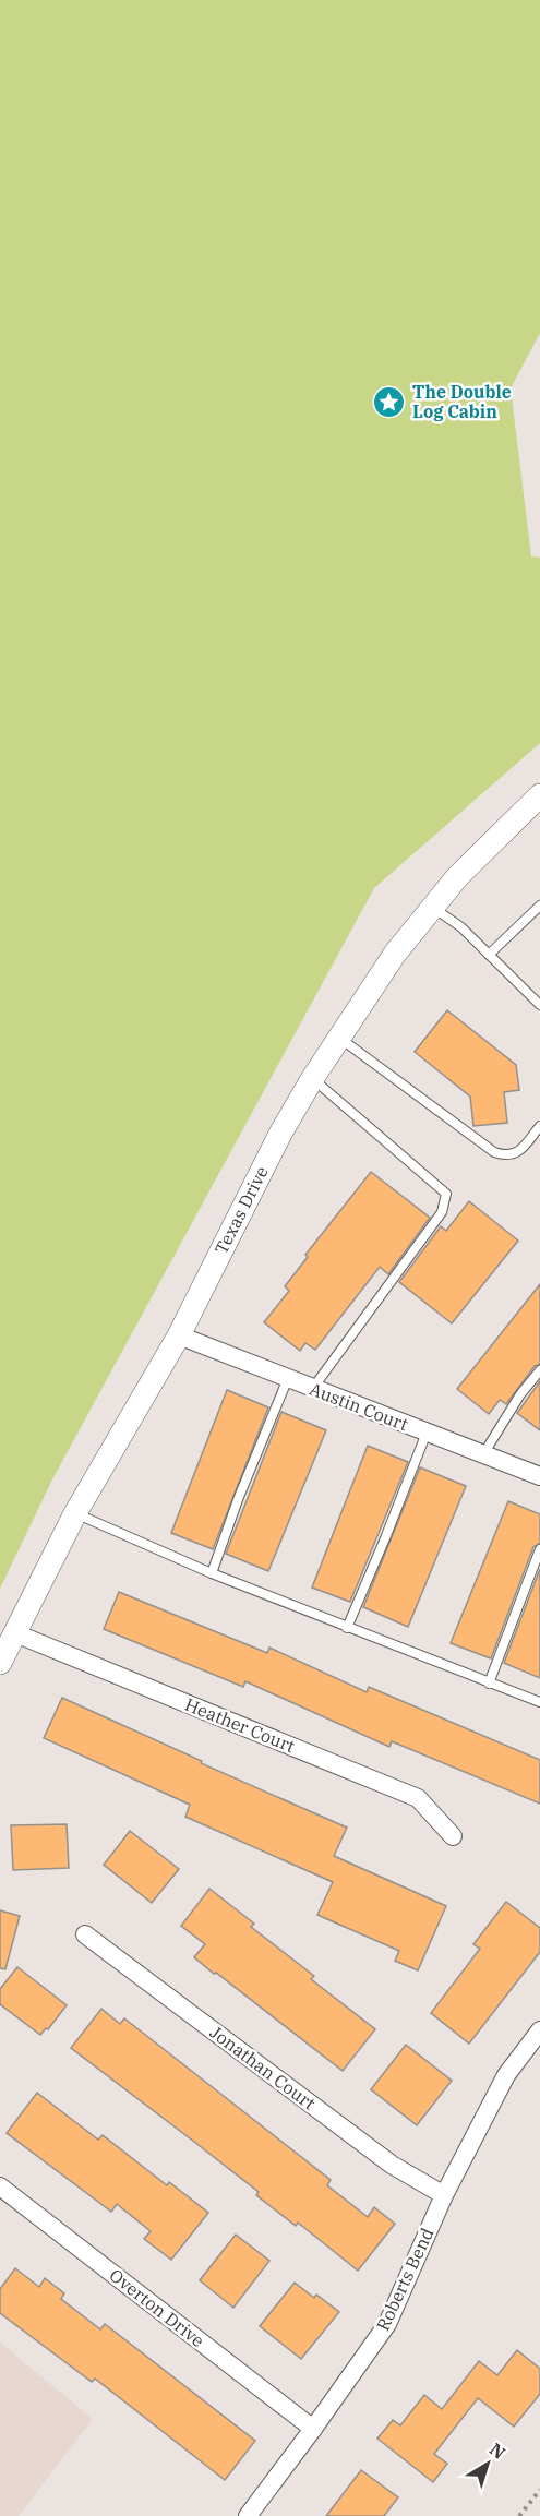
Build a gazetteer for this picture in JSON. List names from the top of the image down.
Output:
{
  "streets": {
    "street": [
      "Texas Drive",
      "Austin Court",
      "Heather Court",
      "Jonathan Court",
      "Roberts Bend",
      "Overton Drive"
    ]
  },
  "crossings": [
    ["Texas Drive", "Austin Court"],
    ["Texas Drive", "Heather Court"],
    ["Jonathan Court", "Roberts Bend"],
    ["Roberts Bend", "Overton Drive"]
  ],
  "places": {
    "place": ["The Double Log Cabin"]
  },
  "north": "top right"
}
